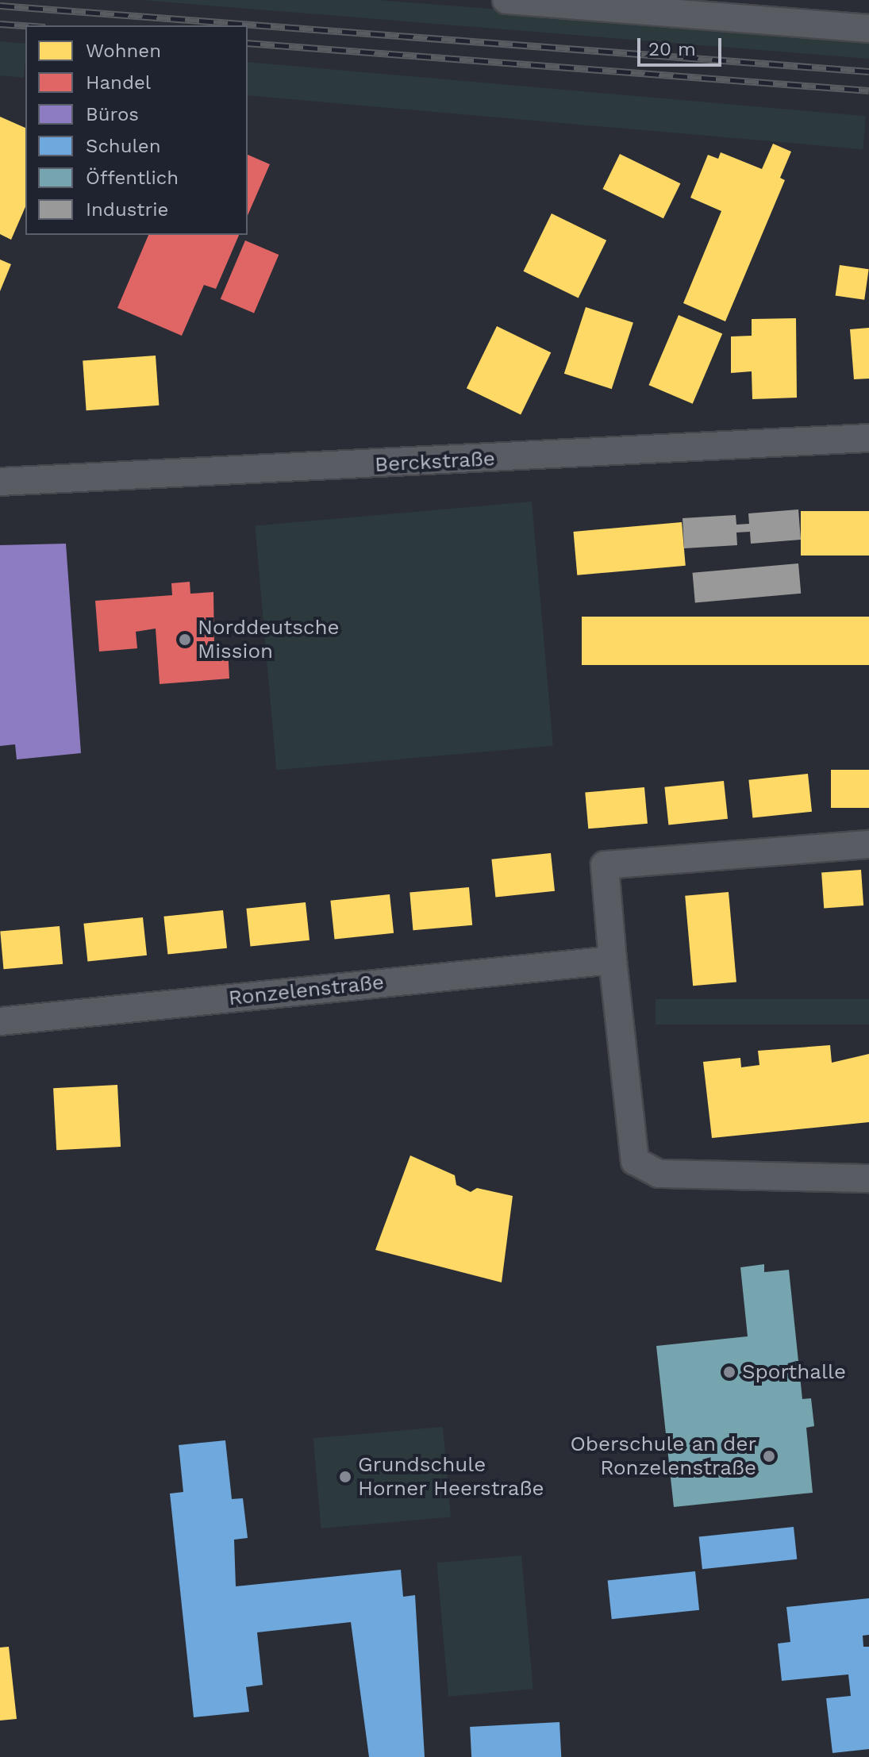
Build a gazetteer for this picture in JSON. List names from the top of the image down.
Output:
{
  "streets": {
    "street": ["Berckstraße", "Ronzelenstraße"]
  },
  "places": [
    "Norddeutsche Mission",
    "Sporthalle",
    "Oberschule an der Ronzelenstraße",
    "Grundschule Horner Heerstraße"
  ],
  "legend": [
    "Wohnen",
    "Handel",
    "Büros",
    "Schulen",
    "Öffentlich",
    "Industrie"
  ],
  "scale_bar": "20 m"
}
